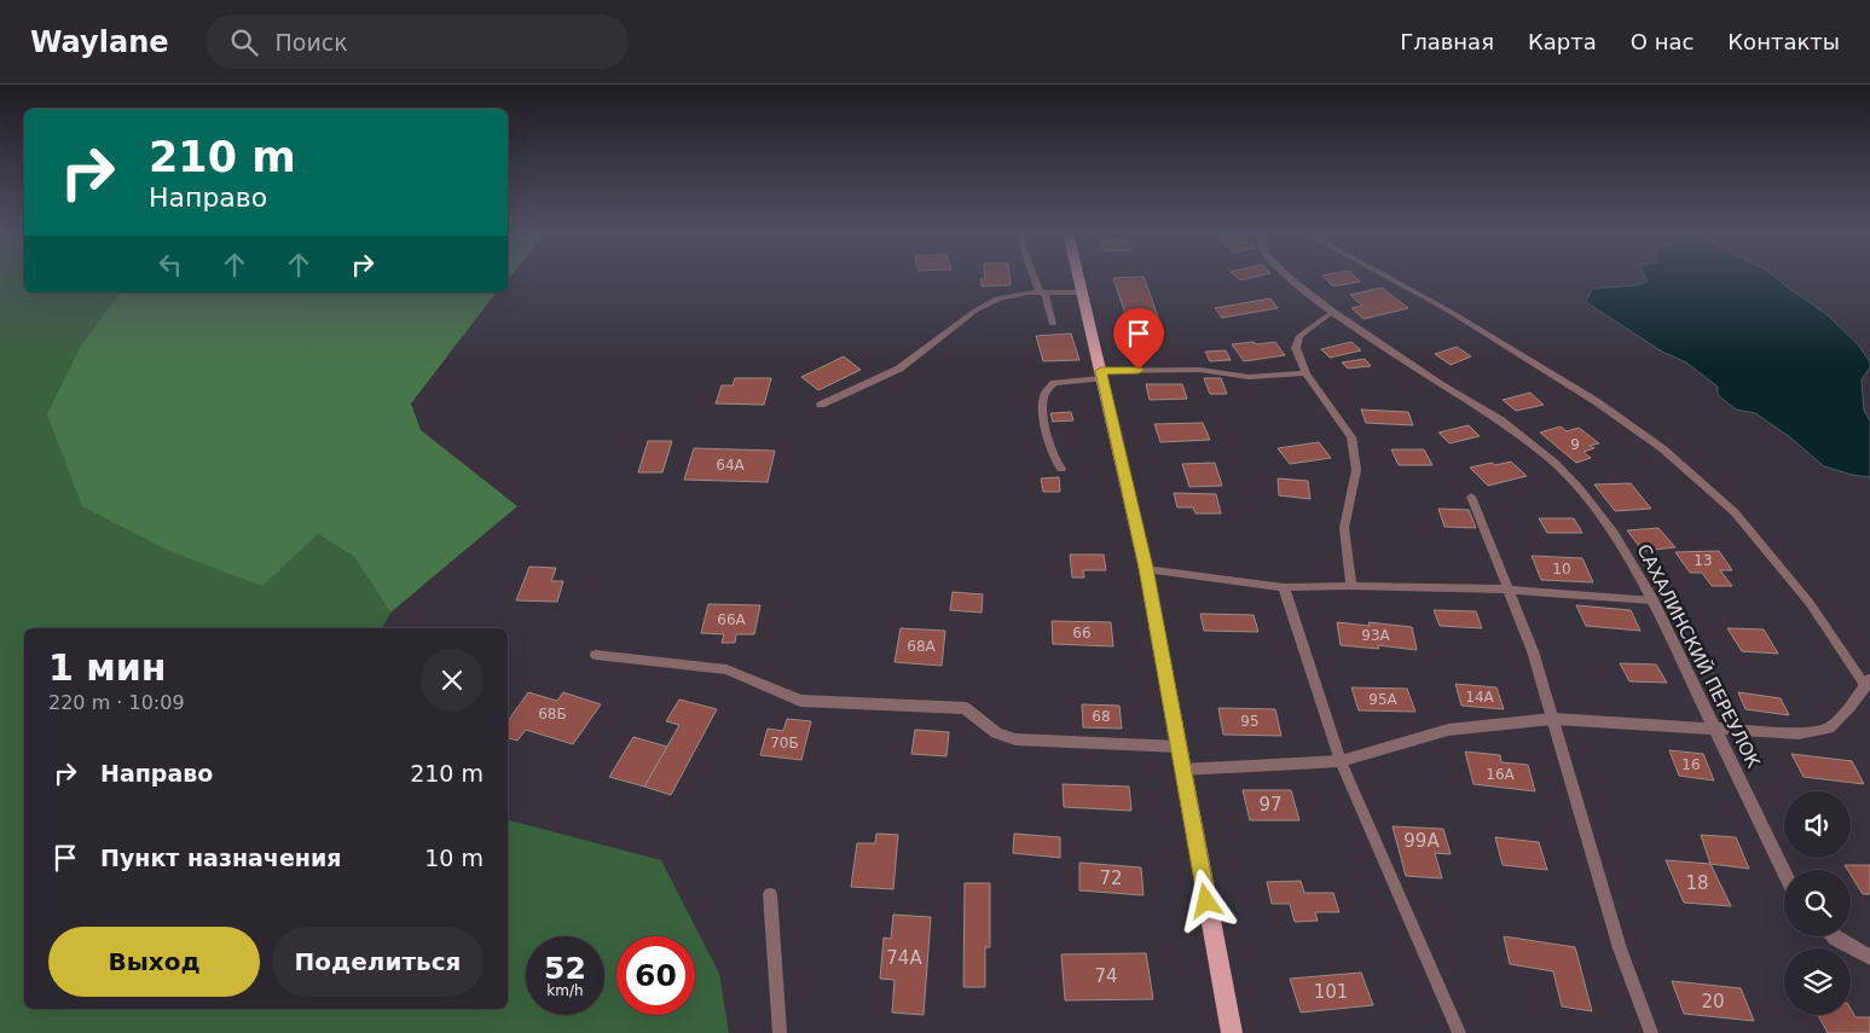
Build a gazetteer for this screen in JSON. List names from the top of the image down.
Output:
{
  "streets": {
    "street": ["САХАЛИНСКИЙ ПЕРЕУЛОК"]
  },
  "house_numbers": [
    "9",
    "64А",
    "13",
    "10",
    "66А",
    "66",
    "93А",
    "68А",
    "14А",
    "95А",
    "68Б",
    "68",
    "95",
    "70Б",
    "16",
    "16А",
    "97",
    "99А",
    "72",
    "18",
    "74А",
    "74",
    "101",
    "20"
  ],
  "page": {
    "header": "Waylane",
    "search": "Поиск",
    "nav": [
      "Главная",
      "Карта",
      "О нас",
      "Контакты"
    ],
    "turn": ["210 m", "Направо"],
    "heading": ["1 мин", "220 m · 10:09"],
    "list": [
      {
        "name": "Направо",
        "value": "210 m"
      },
      {
        "name": "Пункт назначения",
        "value": "10 m"
      }
    ],
    "buttons": ["Выход", "Поделиться"],
    "speed": "52 km/h",
    "limit": "60"
  }
}
